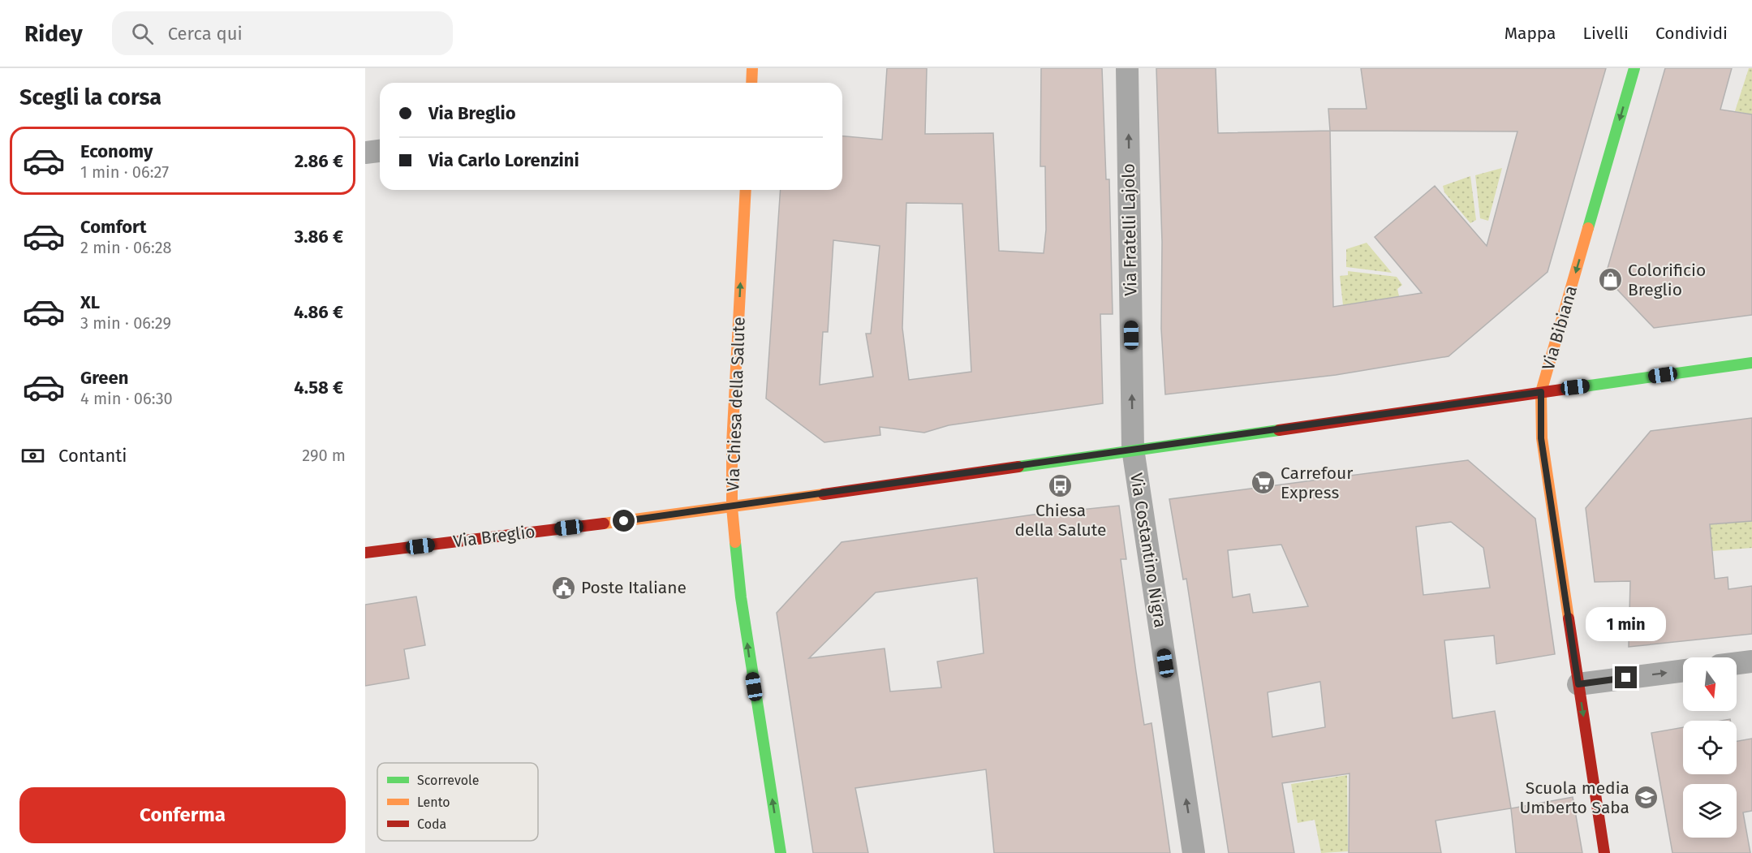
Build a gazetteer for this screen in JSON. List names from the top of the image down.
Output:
{
  "streets": {
    "street": [
      "Via Fratelli Lajolo",
      "Via Bibiana",
      "Via Chiesa della Salute",
      "Via Breglio",
      "Via Costantino Nigra"
    ]
  },
  "crossings": [
    ["Via Fratelli Lajolo", "Via Breglio"],
    ["Via Fratelli Lajolo", "Via Costantino Nigra"],
    ["Via Bibiana", "Via Breglio"],
    ["Via Chiesa della Salute", "Via Breglio"],
    ["Via Breglio", "Via Costantino Nigra"]
  ],
  "one_way": [
    "Via Fratelli Lajolo",
    "Via Bibiana",
    "Via Chiesa della Salute",
    "Via Costantino Nigra"
  ],
  "places": {
    "shop": ["Colorificio Breglio"],
    "supermarket": ["Carrefour Express"],
    "bus stop": ["Chiesa della Salute"],
    "public building": ["Poste Italiane"],
    "school or university": ["Scuola media Umberto Saba"]
  },
  "legend": ["Scorrevole", "Lento", "Coda"],
  "north": "bottom",
  "page": {
    "header": "Ridey",
    "search": "Cerca qui",
    "nav": ["Mappa", "Livelli", "Condividi"],
    "heading": "Scegli la corsa",
    "banner": ["Via Breglio", "Via Carlo Lorenzini"],
    "list": [
      {
        "name": "Economy",
        "note": "1 min · 06:27",
        "value": "2.86 €"
      },
      {
        "name": "Comfort",
        "note": "2 min · 06:28",
        "value": "3.86 €"
      },
      {
        "name": "XL",
        "note": "3 min · 06:29",
        "value": "4.86 €"
      },
      {
        "name": "Green",
        "note": "4 min · 06:30",
        "value": "4.58 €"
      }
    ],
    "pay": ["Contanti", "290 m"],
    "bubble": "1 min",
    "buttons": "Conferma"
  }
}
